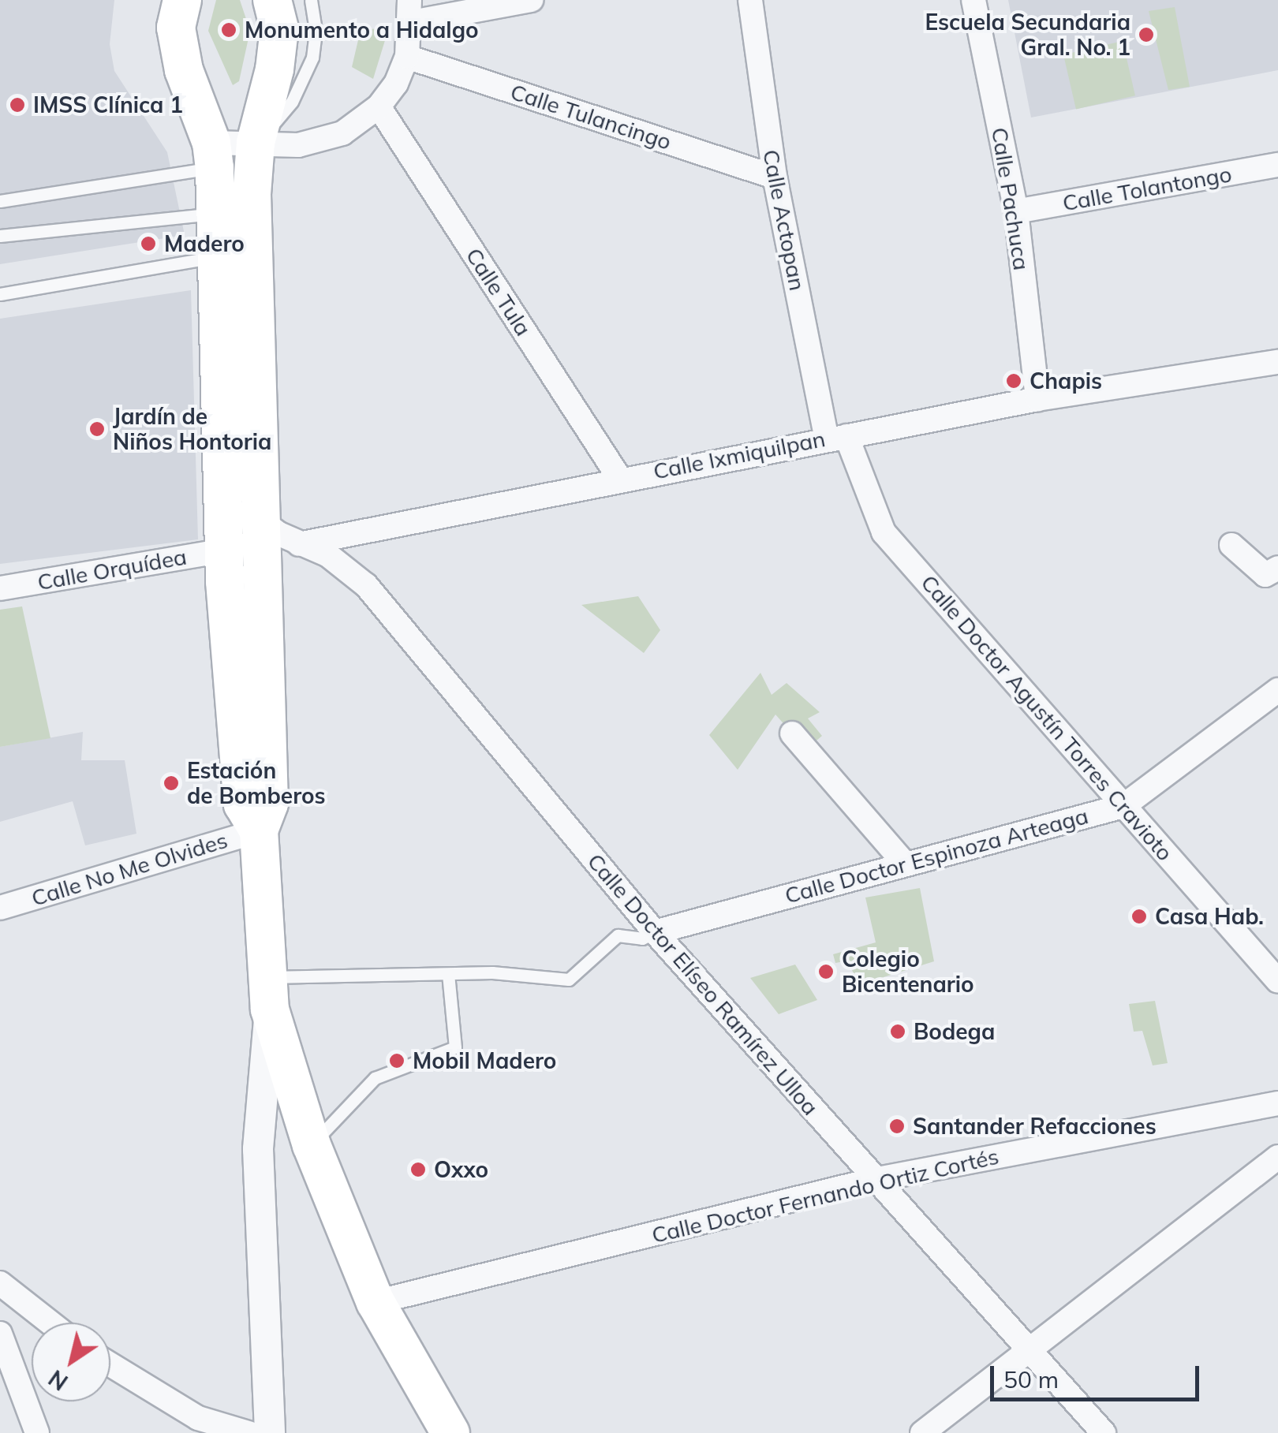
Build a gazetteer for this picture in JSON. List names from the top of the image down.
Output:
{
  "streets": {
    "street": [
      "Calle Tulancingo",
      "Calle Tolantongo",
      "Calle Pachuca",
      "Calle Actopan",
      "Calle Tula",
      "Calle Ixmiquilpan",
      "Calle Orquídea",
      "Calle Doctor Agustín Torres Cravioto",
      "Calle Doctor Espinoza Arteaga",
      "Calle No Me Olvides",
      "Calle Doctor Elíseo Ramírez Ulloa",
      "Calle Doctor Fernando Ortiz Cortés"
    ]
  },
  "crossings": [
    ["Calle Tulancingo", "Calle Actopan"],
    ["Calle Tolantongo", "Calle Pachuca"],
    ["Calle Pachuca", "Calle Ixmiquilpan"],
    ["Calle Actopan", "Calle Ixmiquilpan"],
    ["Calle Actopan", "Calle Doctor Agustín Torres Cravioto"],
    ["Calle Tula", "Calle Ixmiquilpan"],
    ["Calle Ixmiquilpan", "Calle Doctor Agustín Torres Cravioto"],
    ["Calle Ixmiquilpan", "Calle Doctor Elíseo Ramírez Ulloa"],
    ["Calle Doctor Agustín Torres Cravioto", "Calle Doctor Espinoza Arteaga"],
    ["Calle Doctor Espinoza Arteaga", "Calle Doctor Elíseo Ramírez Ulloa"],
    ["Calle Doctor Elíseo Ramírez Ulloa", "Calle Doctor Fernando Ortiz Cortés"]
  ],
  "places": [
    "Monumento a Hidalgo",
    "Escuela Secundaria Gral. No. 1",
    "IMSS Clínica 1",
    "Madero",
    "Chapis",
    "Jardín de Niños Hontoria",
    "Estación de Bomberos",
    "Casa Hab.",
    "Colegio Bicentenario",
    "Bodega",
    "Mobil Madero",
    "Santander Refacciones",
    "Oxxo"
  ],
  "scale_bar": "50 m",
  "north": "bottom left"
}
